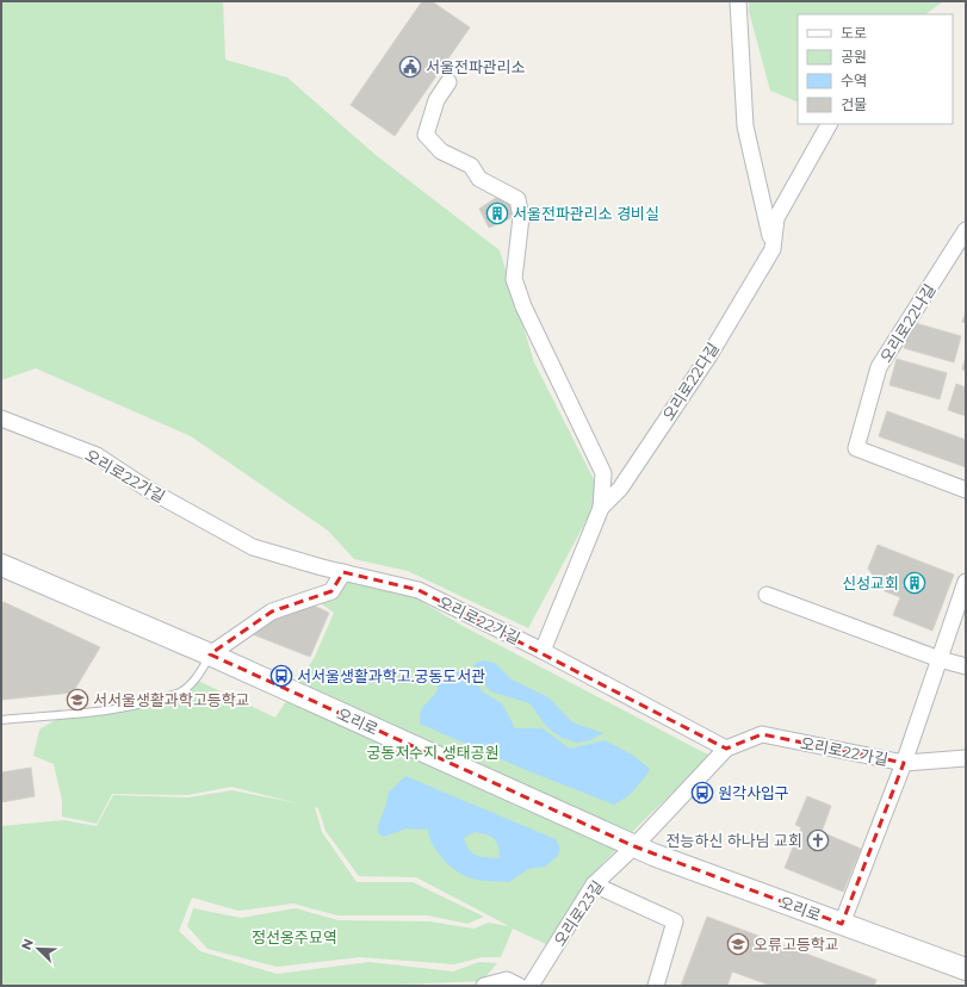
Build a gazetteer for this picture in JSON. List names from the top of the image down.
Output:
{
  "streets": {
    "main road": ["오리로"],
    "street": [
      "오리로22나길",
      "오리로22다길",
      "오리로22가길",
      "오리로23길"
    ]
  },
  "crossings": [
    ["오리로22다길", "오리로22가길"],
    ["오리로", "오리로23길"]
  ],
  "parks": ["궁동저수지 생태공원", "정선옹주묘역"],
  "places": {
    "public building": ["서울전파관리소"],
    "building": ["서울전파관리소 경비실", "신성교회"],
    "bus stop": ["서서울생활과학고.궁동도서관", "원각사입구"],
    "school or university": ["서서울생활과학고등학교", "오류고등학교"],
    "church": ["전능하신 하나님 교회"]
  },
  "legend": [
    "도로",
    "공원",
    "수역",
    "건물"
  ],
  "north": "top left"
}
